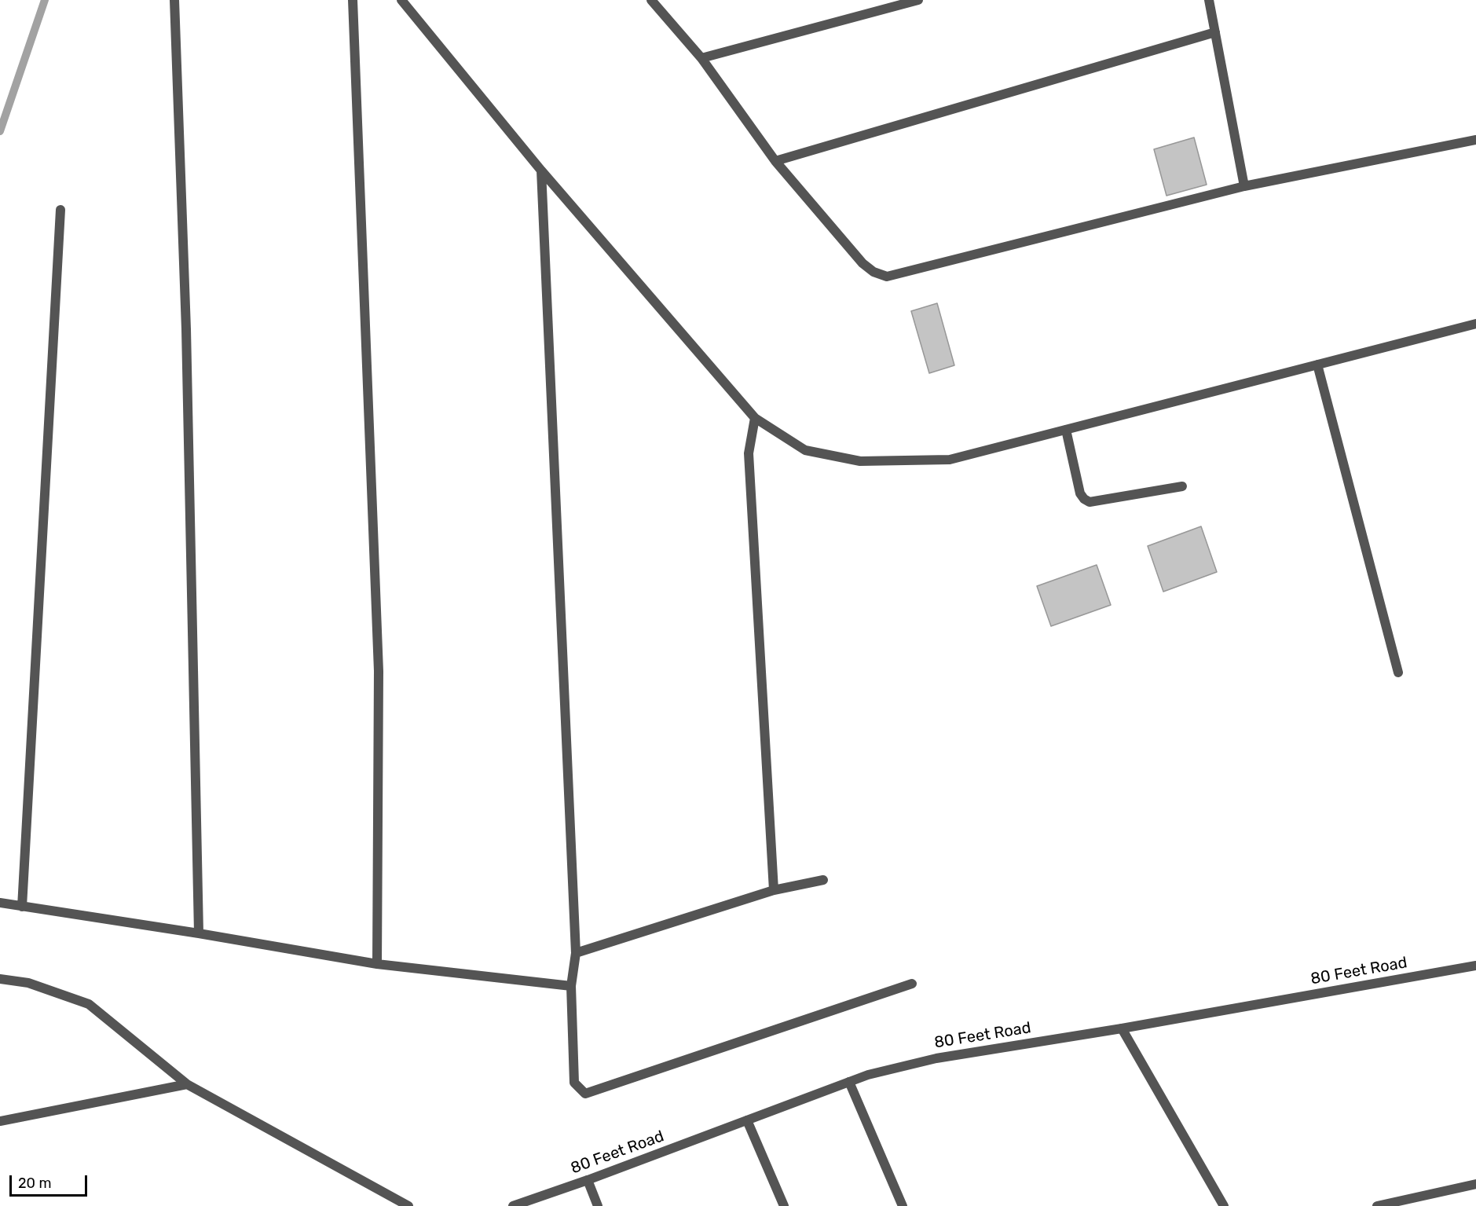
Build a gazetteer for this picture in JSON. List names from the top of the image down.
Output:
{
  "streets": {
    "street": ["80 Feet Road"]
  },
  "scale_bar": "20 m"
}
